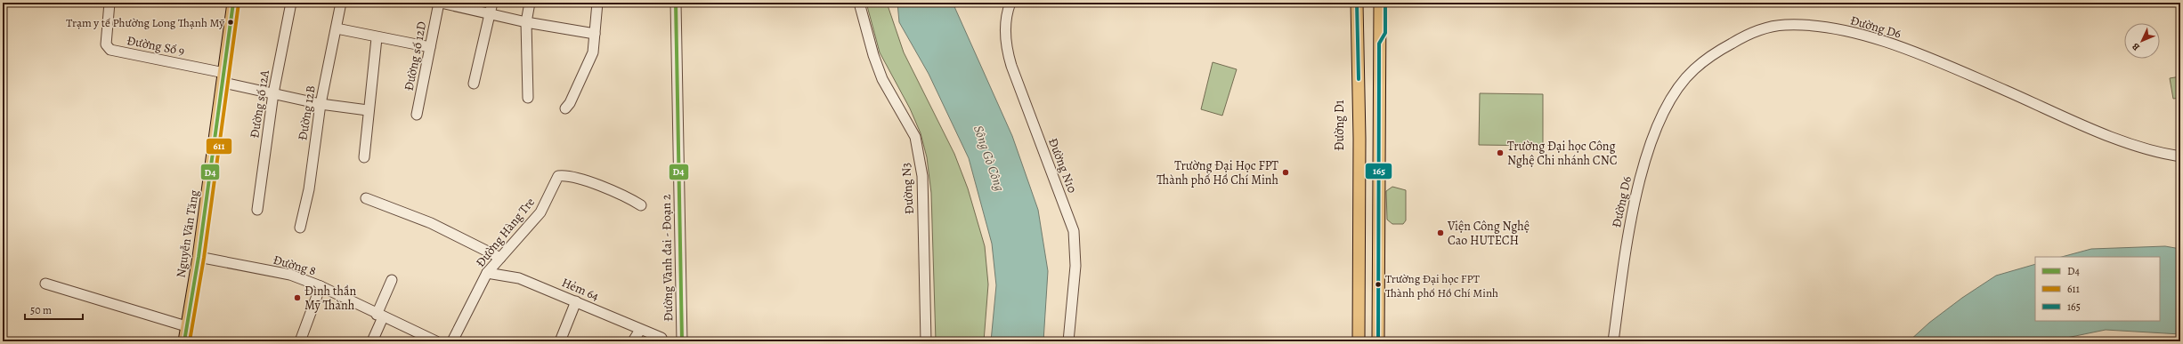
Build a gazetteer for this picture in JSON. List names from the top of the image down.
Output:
{
  "streets": {
    "main road": ["Đường D1", "Nguyễn Văn Tăng"],
    "street": [
      "Đường D6",
      "Đường Số 9",
      "Đường số 12D",
      "Đường số 12A",
      "Đường 12B",
      "Đường N10",
      "Đường N3",
      "Đường Hàng Tre",
      "Đường Vành đai - Đoạn 2",
      "Đường 8",
      "Hẻm 64"
    ]
  },
  "crossings": [
    ["Đường Số 9", "Đường số 12A"],
    ["Đường Số 9", "Đường 12B"],
    ["Đường Số 9", "Nguyễn Văn Tăng"],
    ["Đường Hàng Tre", "Hẻm 64"],
    ["Nguyễn Văn Tăng", "Đường 8"]
  ],
  "water": ["Sông Gò Công"],
  "places": [
    "Trạm y tế Phường Long Thạnh Mỹ",
    "Trường Đại học Công Nghệ Chi nhánh CNC",
    "Trường Đại Học FPT Thành phố Hồ Chí Minh",
    "Viện Công Nghệ Cao HUTECH",
    "Trường Đại học FPT Thành phố Hồ Chí Minh",
    "Đình thần Mỹ Thành"
  ],
  "lines": ["transit line D4", "transit line 165", "transit line 611"],
  "legend": ["D4", "611", "165"],
  "scale_bar": "50 m",
  "north": "bottom left"
}
